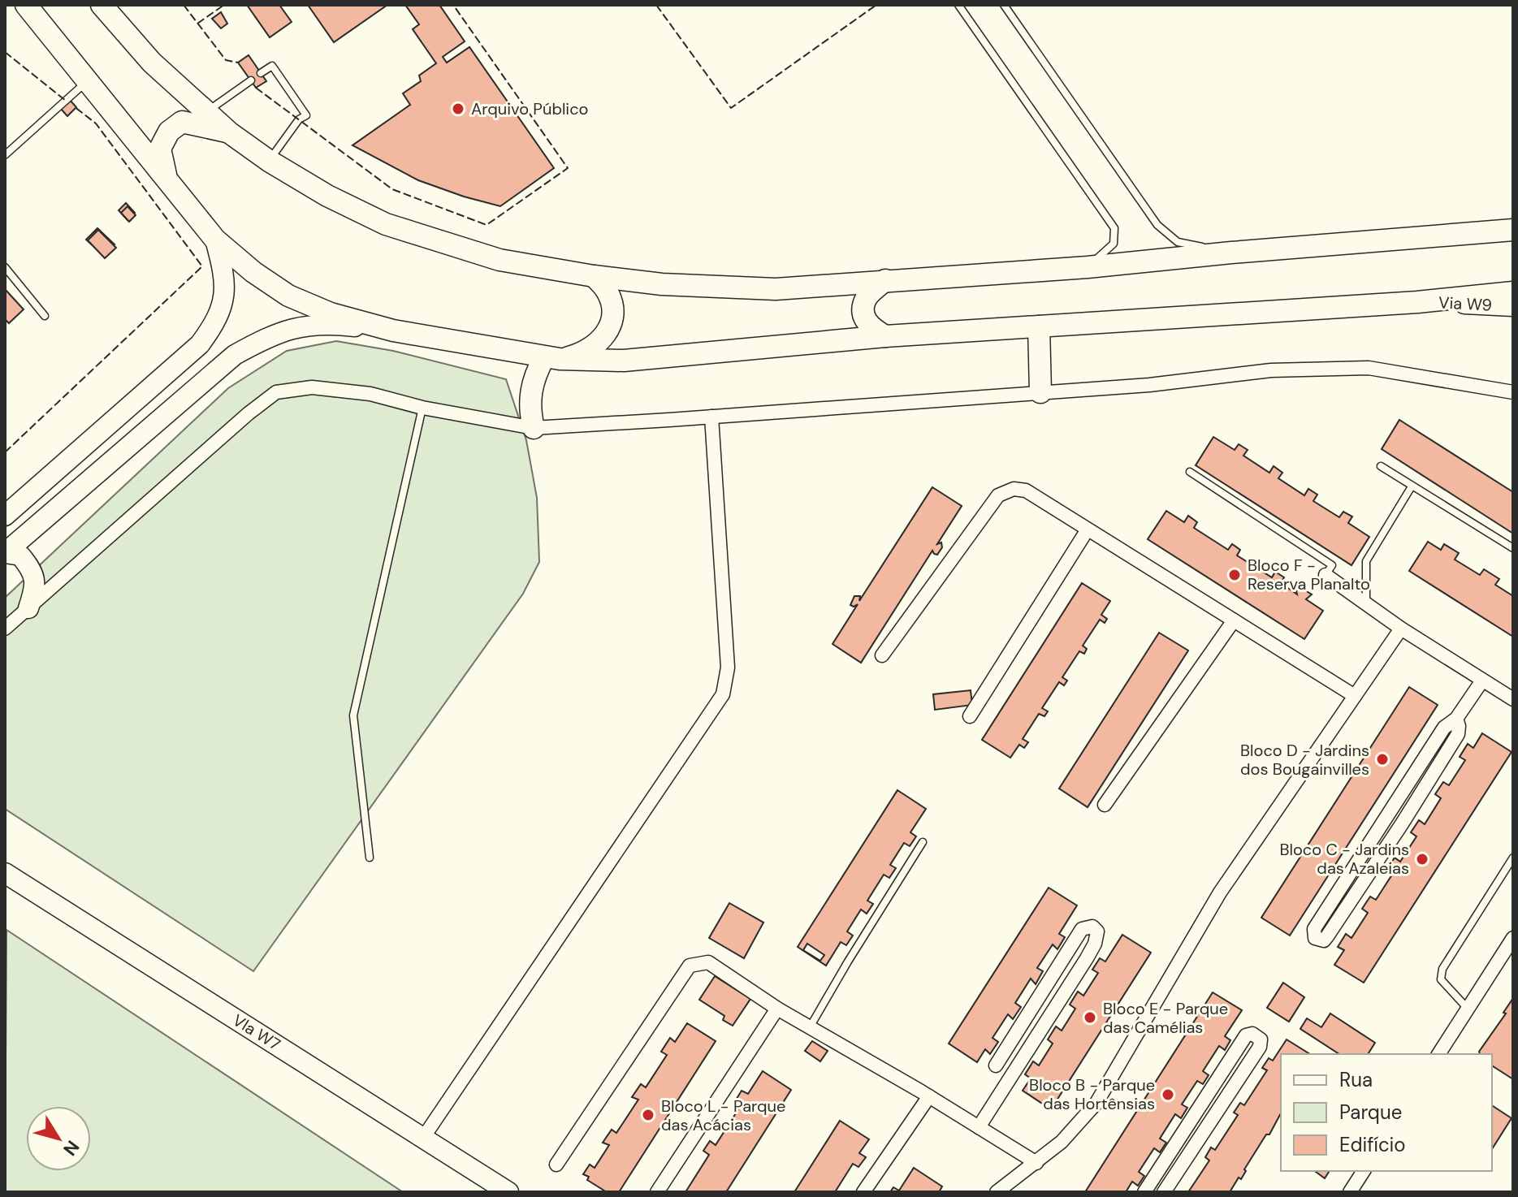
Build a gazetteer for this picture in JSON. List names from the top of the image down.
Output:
{
  "streets": {
    "main road": ["Via W9", "Vla W7"]
  },
  "places": [
    "Arquivo Público",
    "Bloco F - Reserva Planalto",
    "Bloco D - Jardins dos Bougainvilles",
    "Bloco C - Jardins das Azaleias",
    "Bloco E - Parque das Camélias",
    "Bloco B - Parque das Hortênsias",
    "Bloco L - Parque das Acácias"
  ],
  "legend": ["Rua", "Parque", "Edifício"],
  "north": "bottom right"
}
